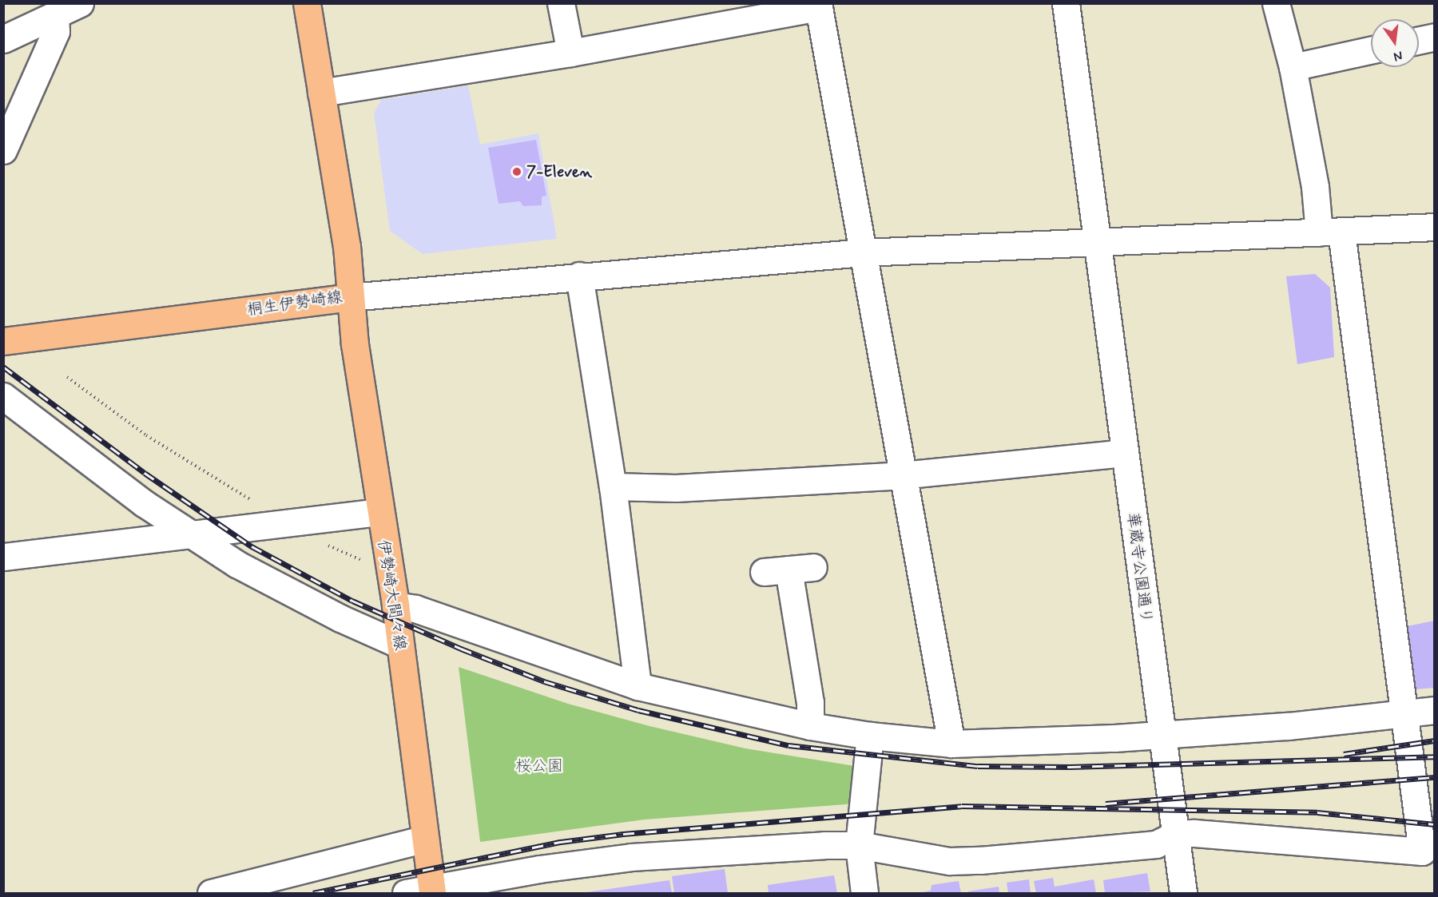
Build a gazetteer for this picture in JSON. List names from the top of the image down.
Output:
{
  "streets": {
    "main road": ["桐生伊勢崎線", "伊勢崎大間々線"],
    "street": ["華蔵寺公園通り"]
  },
  "crossings": [
    ["桐生伊勢崎線", "伊勢崎大間々線"]
  ],
  "parks": ["桜公園"],
  "places": ["7-Eleven"],
  "north": "bottom"
}
